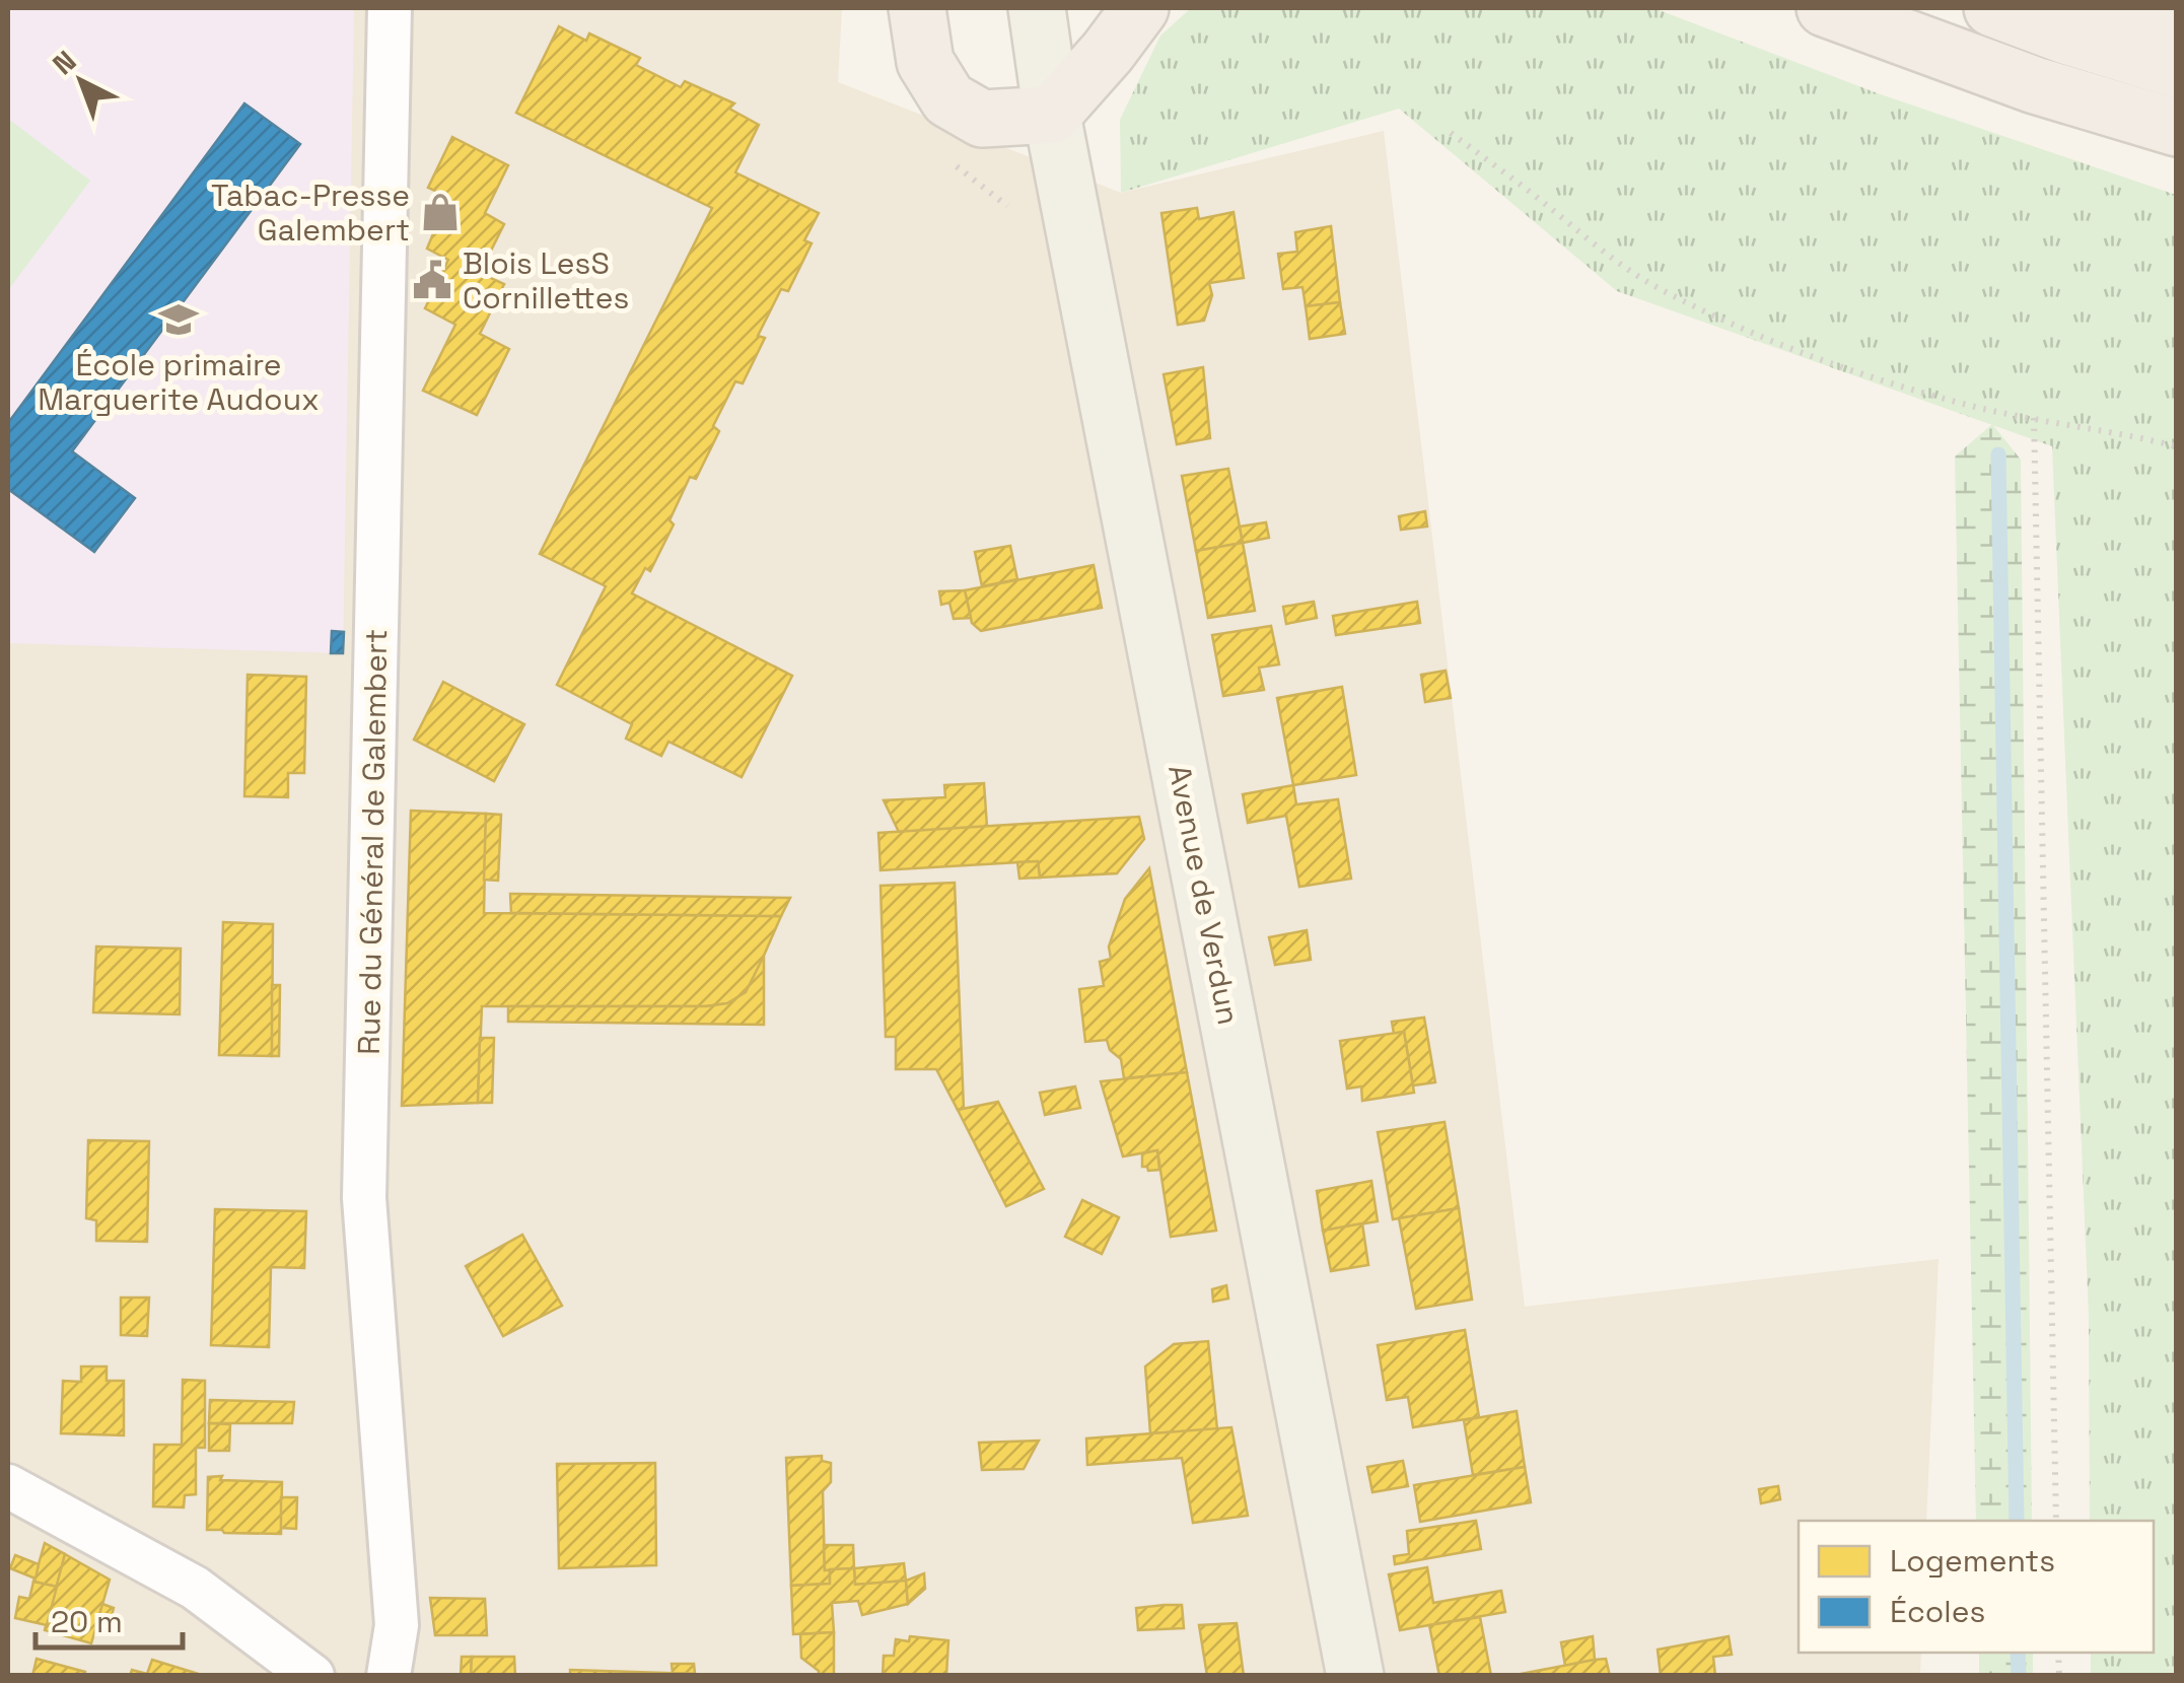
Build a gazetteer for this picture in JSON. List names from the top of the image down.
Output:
{
  "streets": {
    "main road": ["Avenue de Verdun"],
    "street": ["Rue du Général de Galembert"]
  },
  "places": {
    "shop": ["Tabac-Presse Galembert"],
    "public building": ["Blois LesS Cornillettes"],
    "school or university": ["École primaire Marguerite Audoux"]
  },
  "legend": ["Logements", "Écoles"],
  "scale_bar": "20 m",
  "north": "top left"
}
